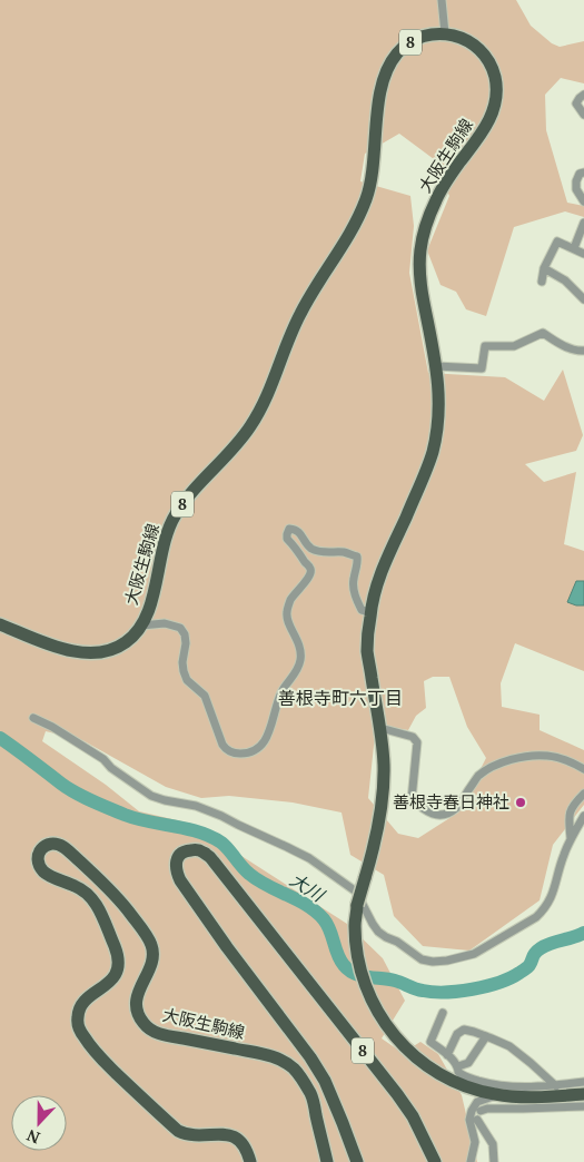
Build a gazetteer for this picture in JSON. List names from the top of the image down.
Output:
{
  "streets": {
    "main road": ["8", "大阪生駒線"]
  },
  "districts": ["善根寺町六丁目"],
  "water": ["大川"],
  "places": ["善根寺春日神社"],
  "north": "bottom"
}
